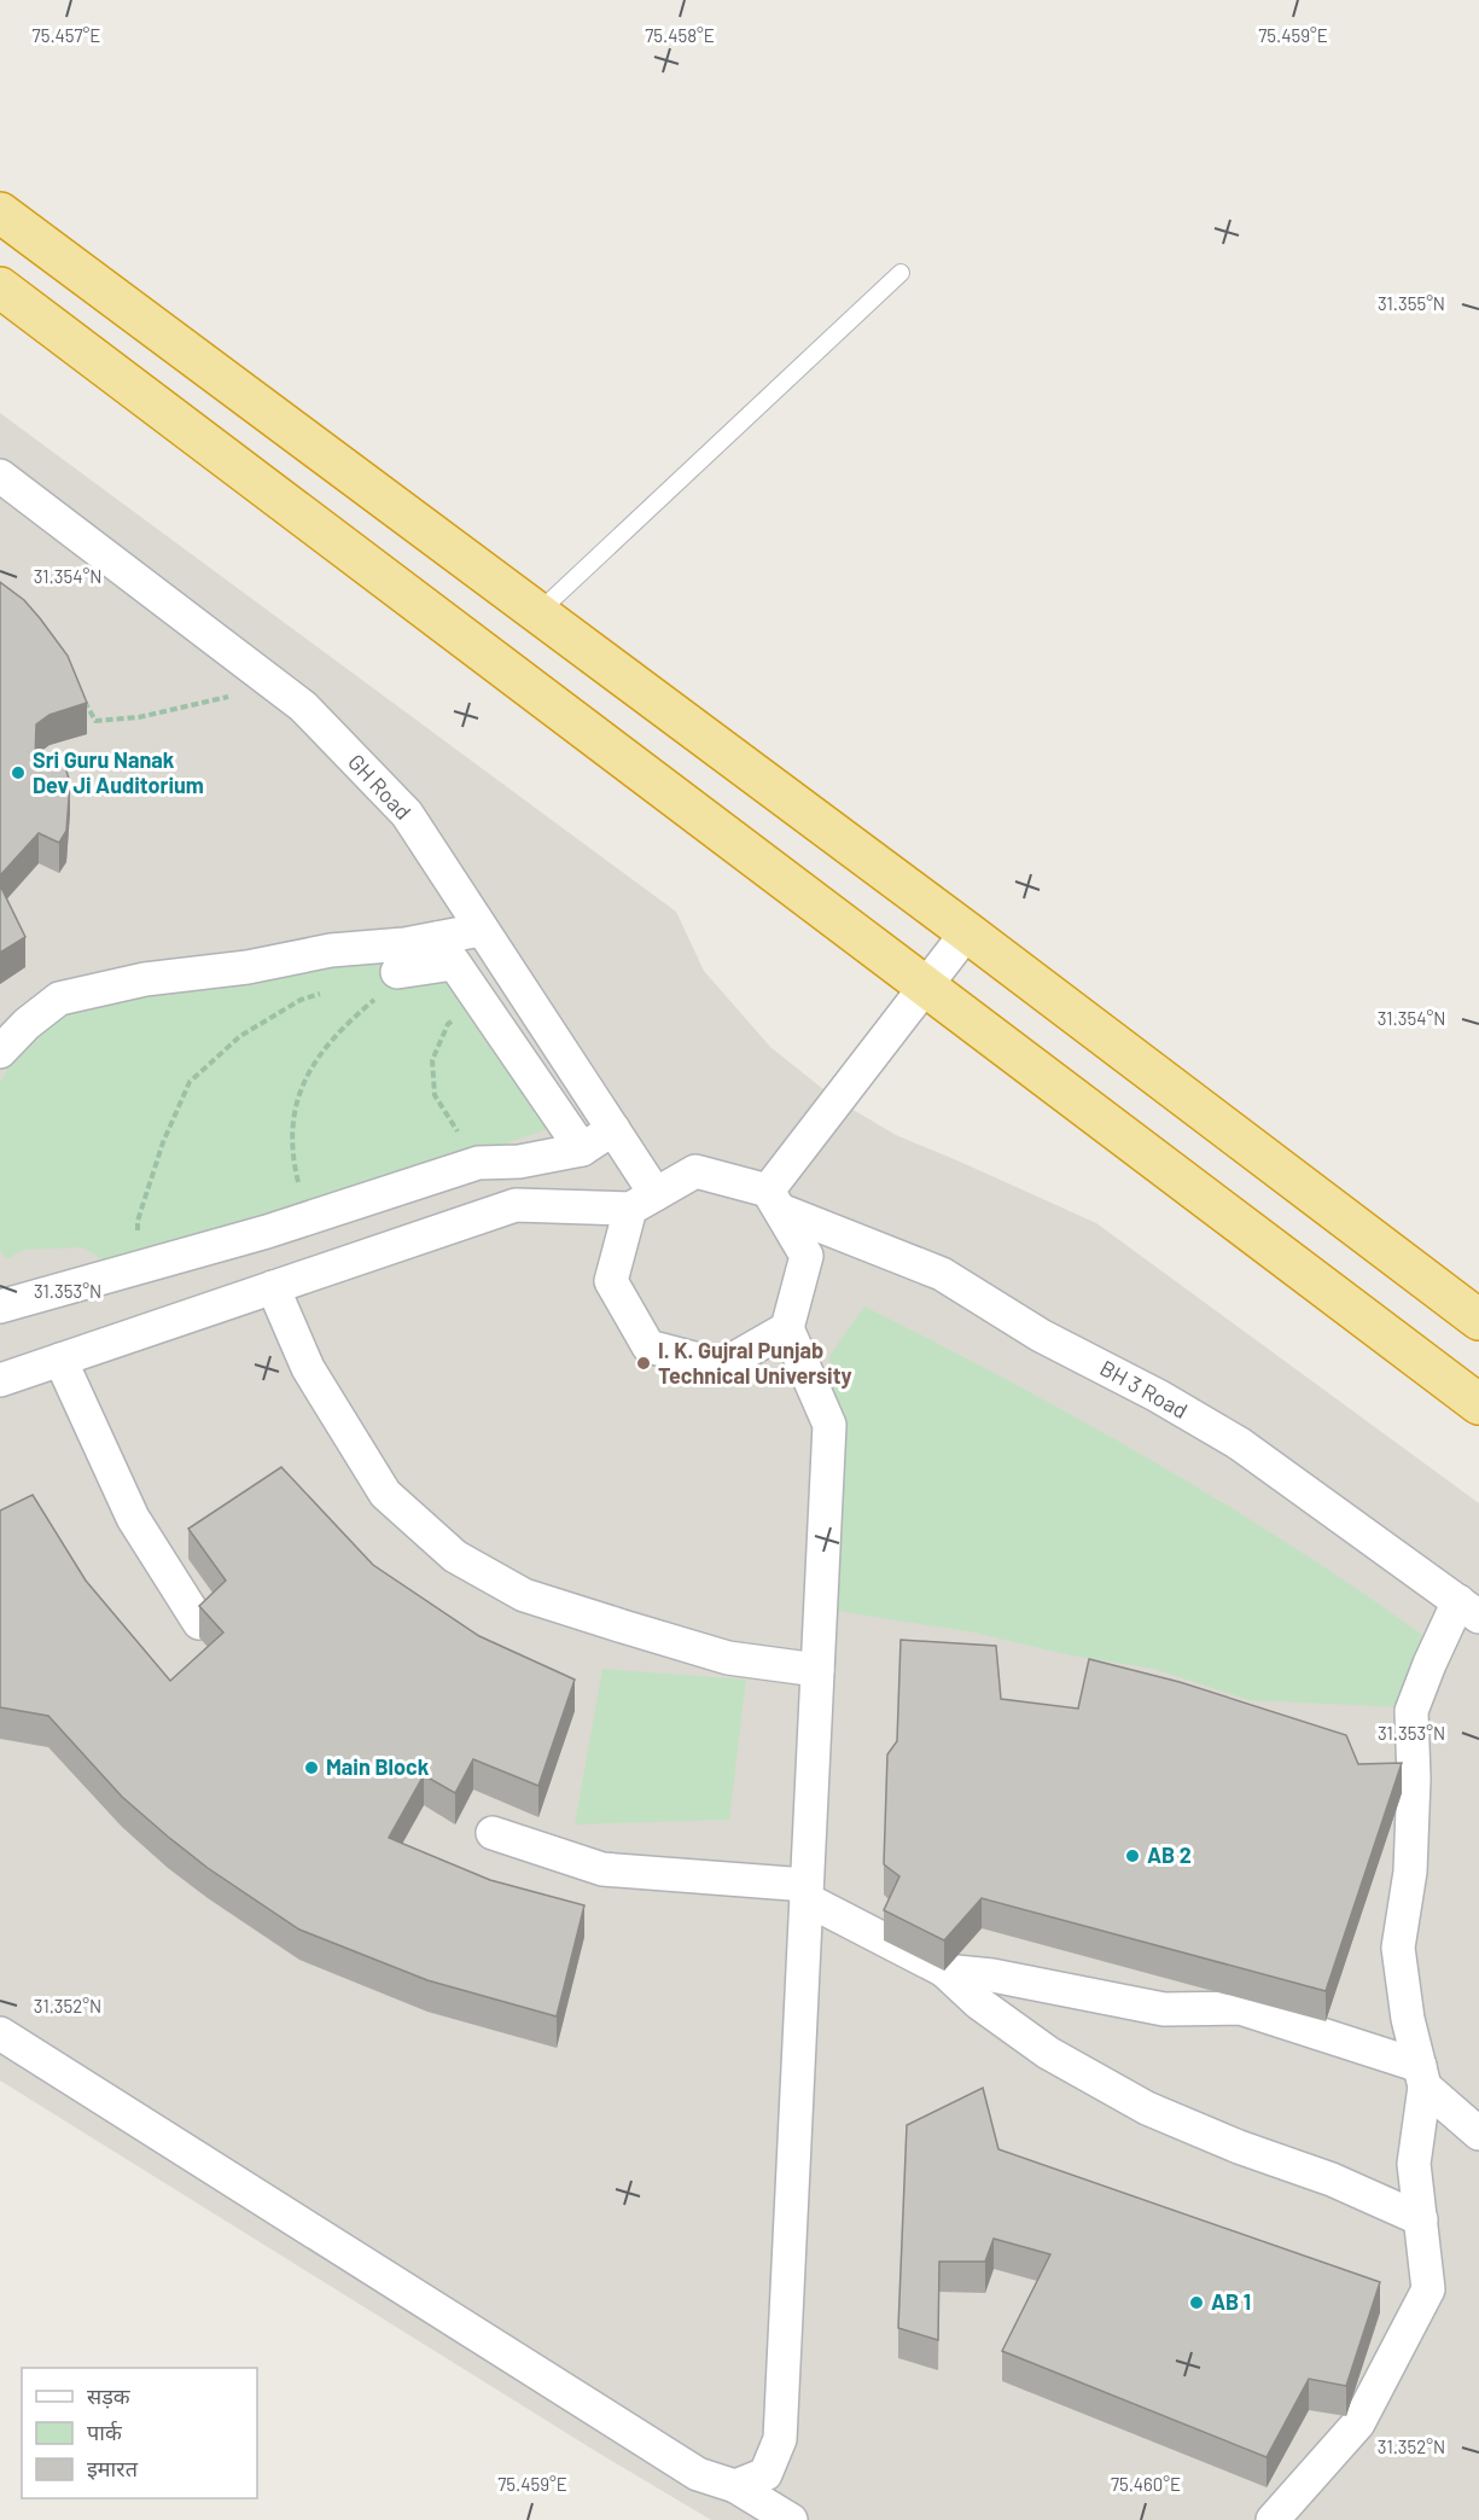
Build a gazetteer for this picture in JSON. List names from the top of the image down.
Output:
{
  "streets": {
    "street": ["GH Road", "BH 3 Road"]
  },
  "crossings": [
    ["GH Road", "BH 3 Road"]
  ],
  "places": [
    "Sri Guru Nanak Dev Ji Auditorium",
    "I. K. Gujral Punjab Technical University",
    "Main Block",
    "AB 2",
    "AB 1"
  ],
  "legend": ["सड़क", "पार्क", "इमारत"],
  "coordinates": [
    "75.457°E",
    "75.458°E",
    "75.459°E",
    "31.355°N",
    "31.354°N",
    "31.353°N",
    "31.352°N",
    "75.460°E"
  ]
}
